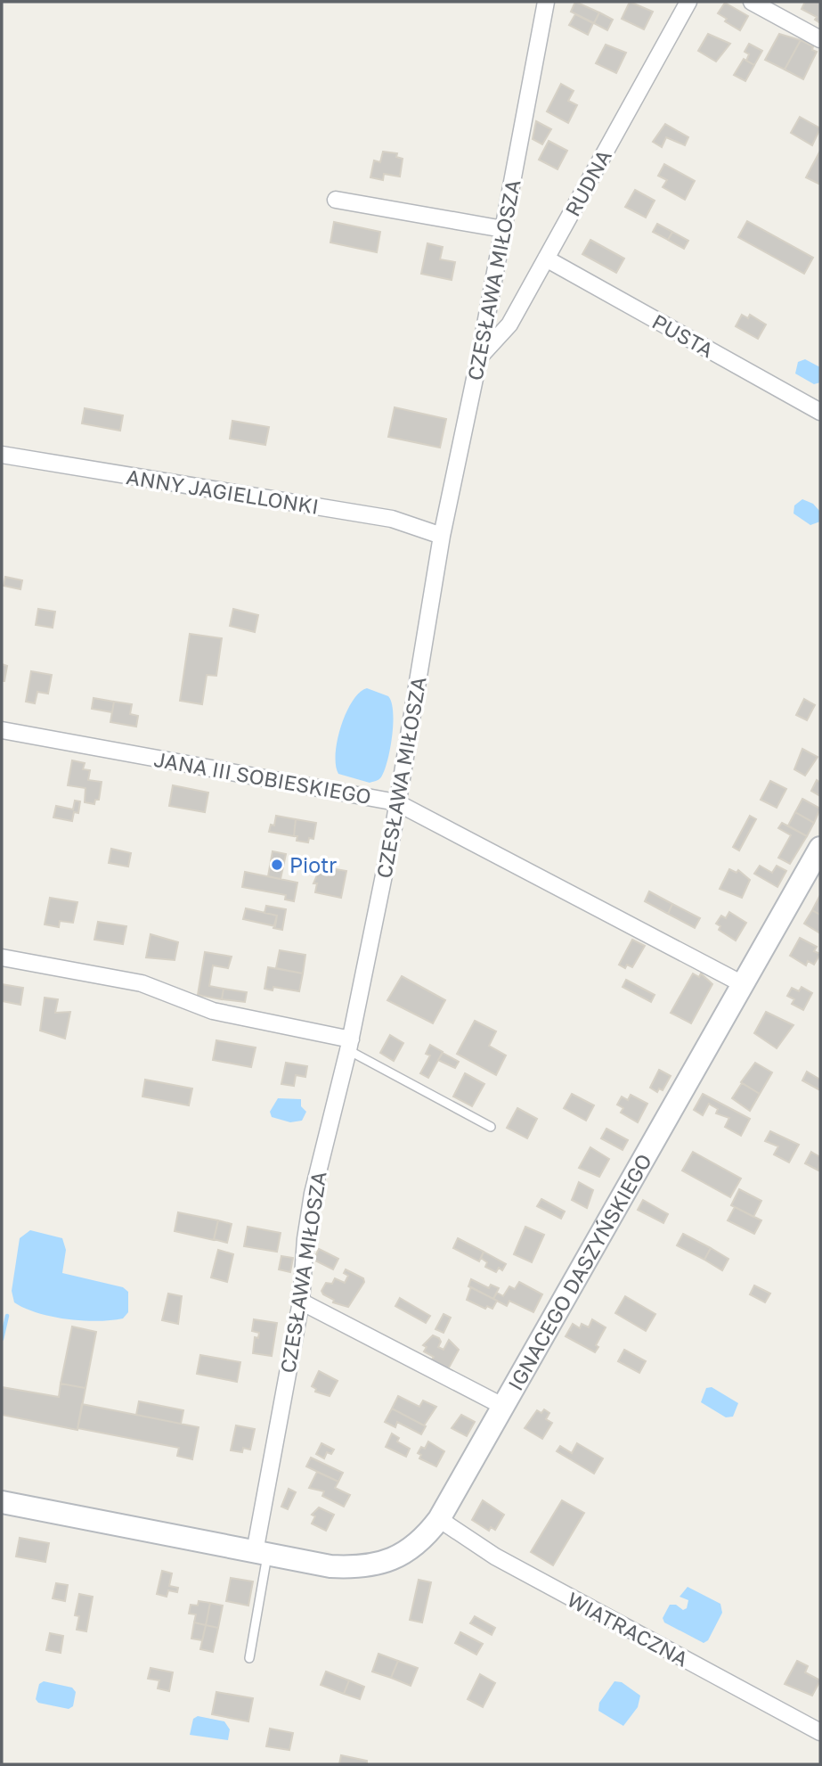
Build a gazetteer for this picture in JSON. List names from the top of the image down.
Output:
{
  "streets": {
    "street": [
      "RUDNA",
      "CZESŁAWA MIŁOSZA",
      "PUSTA",
      "ANNY JAGIELLONKI",
      "JANA III SOBIESKIEGO",
      "IGNACEGO DASZYŃSKIEGO",
      "WIATRACZNA"
    ]
  },
  "crossings": [
    ["RUDNA", "CZESŁAWA MIŁOSZA"],
    ["RUDNA", "PUSTA"],
    ["CZESŁAWA MIŁOSZA", "ANNY JAGIELLONKI"],
    ["CZESŁAWA MIŁOSZA", "JANA III SOBIESKIEGO"],
    ["CZESŁAWA MIŁOSZA", "IGNACEGO DASZYŃSKIEGO"],
    ["JANA III SOBIESKIEGO", "IGNACEGO DASZYŃSKIEGO"],
    ["IGNACEGO DASZYŃSKIEGO", "WIATRACZNA"]
  ],
  "places": ["Piotr"]
}
